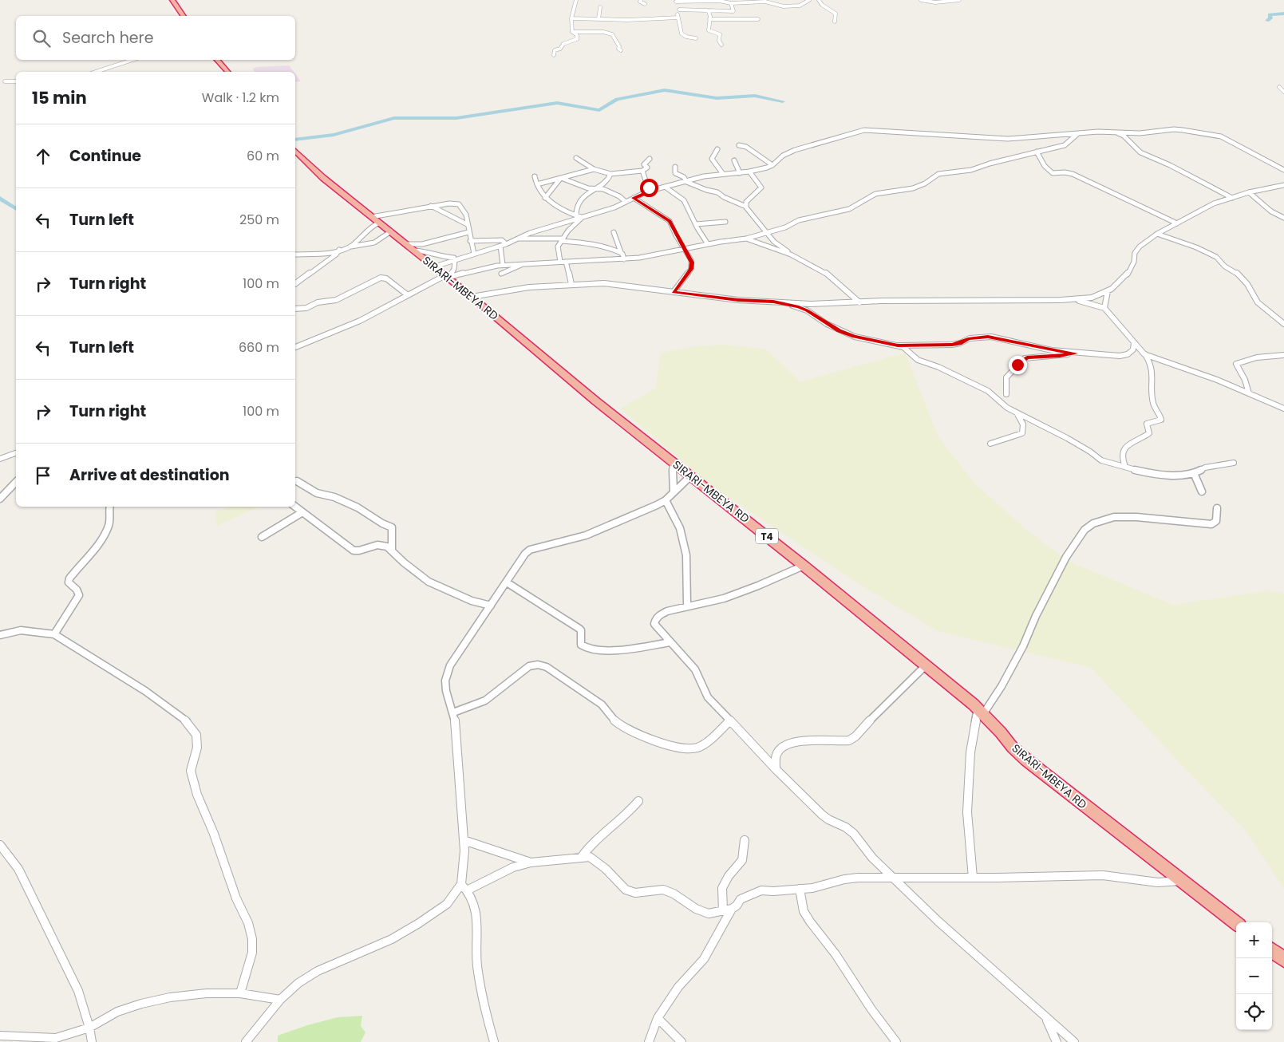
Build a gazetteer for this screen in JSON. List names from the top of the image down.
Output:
{
  "streets": {
    "highway": ["SIRARI-MBEYA RD", "T4"]
  },
  "page": {
    "search": "Search here",
    "heading": ["15 min", "Walk · 1.2 km"],
    "list": [
      ["Continue", "60 m"],
      ["Turn left", "250 m"],
      ["Turn right", "100 m"],
      ["Turn left", "660 m"],
      ["Turn right", "100 m"],
      "Arrive at destination"
    ],
    "map_buttons": ["+", "−"]
  }
}
